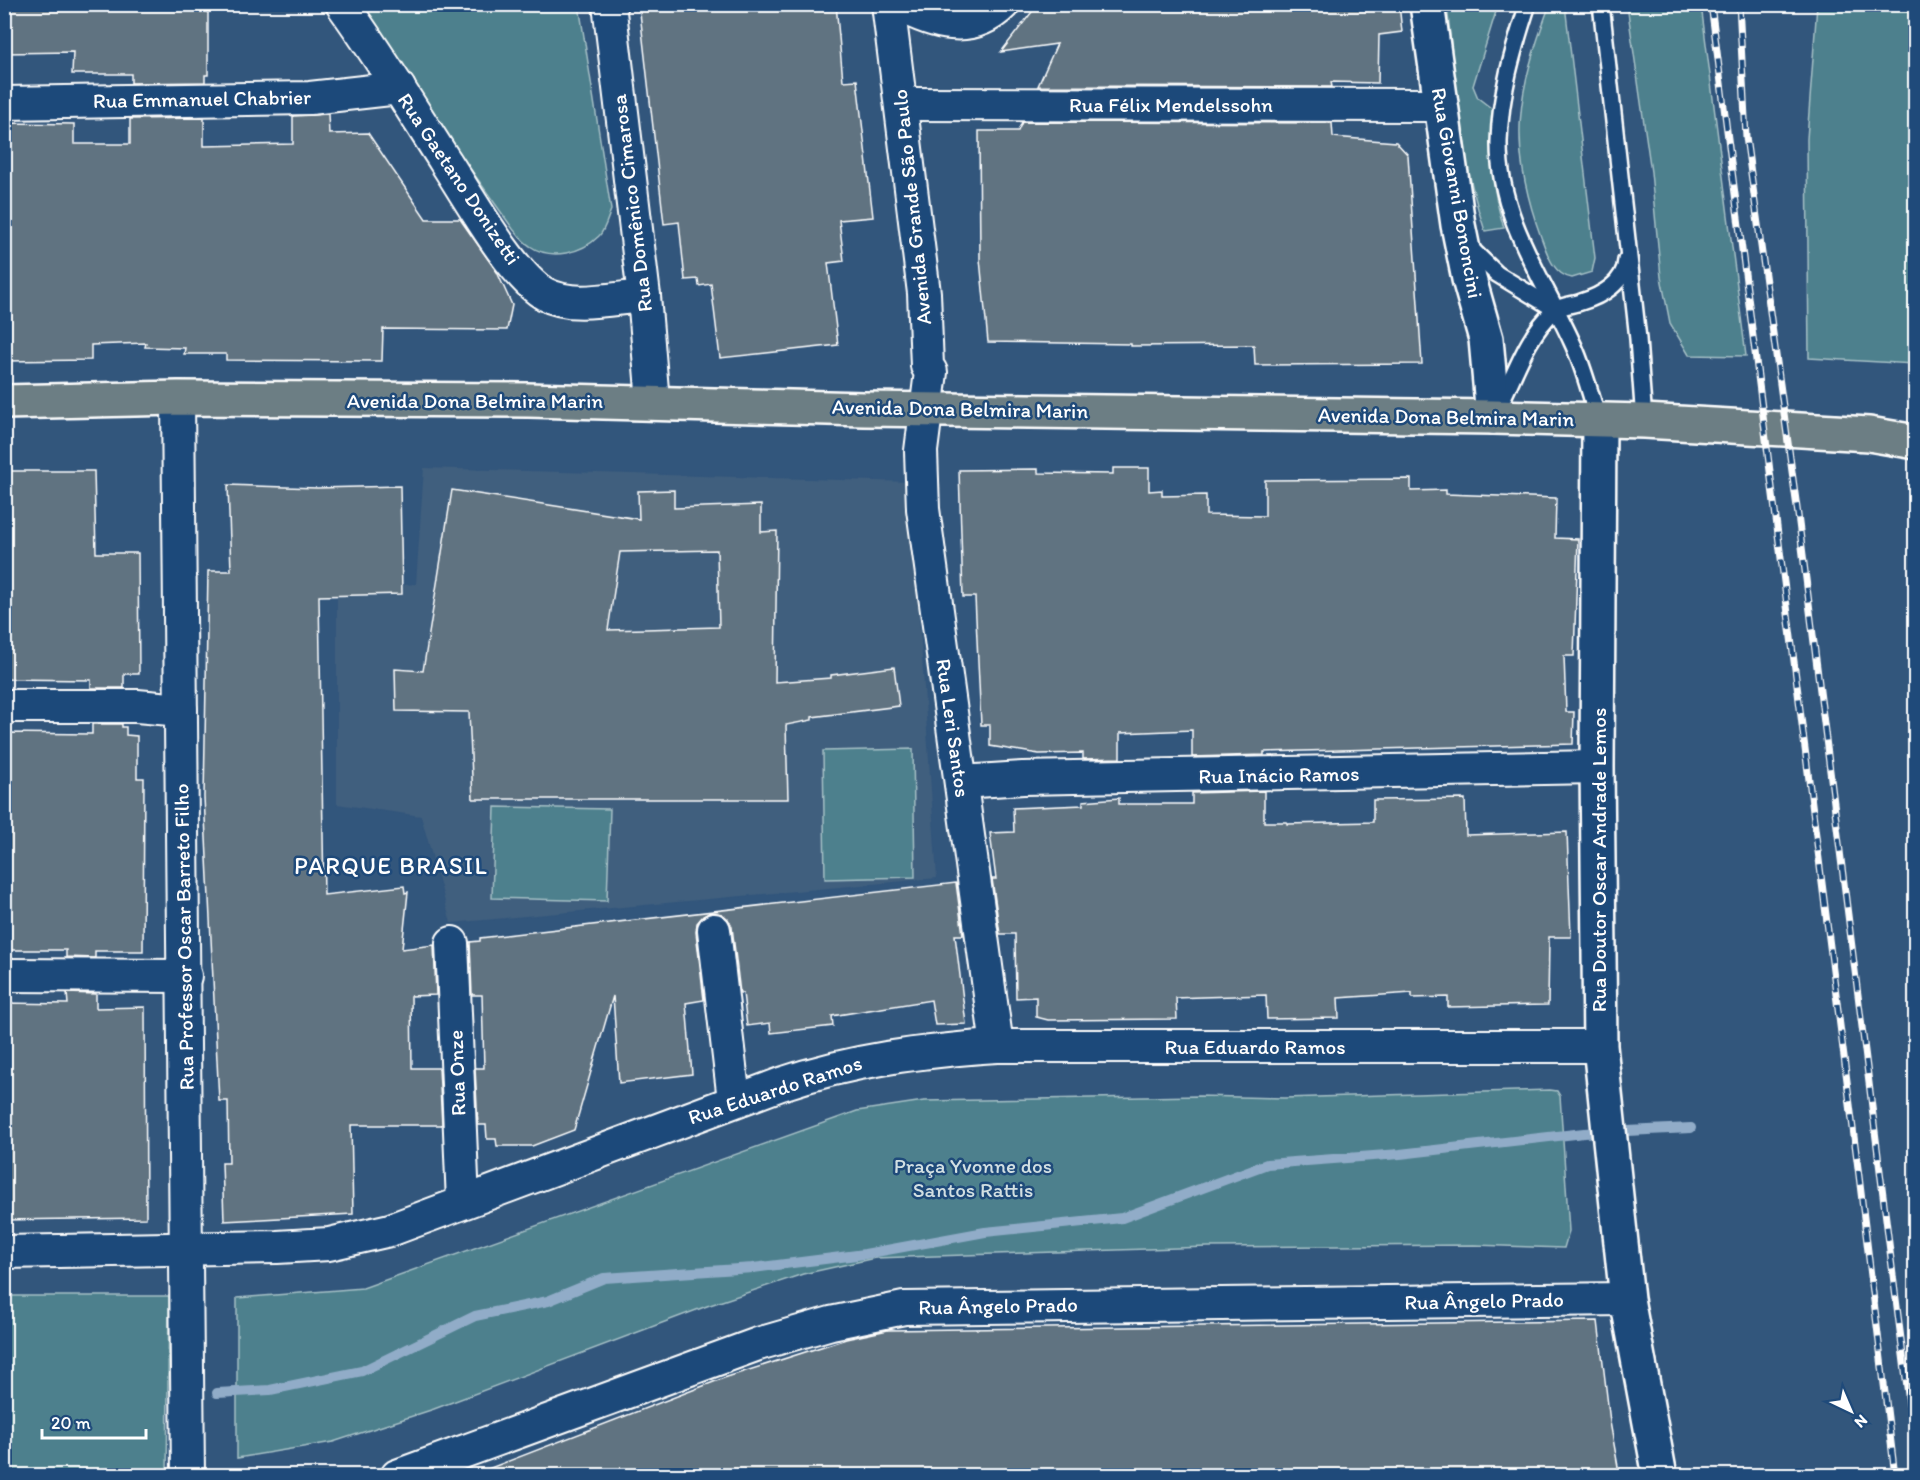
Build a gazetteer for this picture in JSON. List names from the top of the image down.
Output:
{
  "streets": {
    "main road": ["Avenida Dona Belmira Marin"],
    "street": [
      "Rua Emmanuel Chabrier",
      "Rua Félix Mendelssohn",
      "Rua Gaetano Donizetti",
      "Rua Giovanni Bononcini",
      "Rua Domênico Cimarosa",
      "Avenida Grande São Paulo",
      "Rua Leri Santos",
      "Rua Inácio Ramos",
      "Rua Doutor Oscar Andrade Lemos",
      "Rua Professor Oscar Barreto Filho",
      "Rua Eduardo Ramos",
      "Rua Onze",
      "Rua Ângelo Prado"
    ]
  },
  "crossings": [
    ["Rua Emmanuel Chabrier", "Rua Gaetano Donizetti"],
    ["Rua Félix Mendelssohn", "Rua Giovanni Bononcini"],
    ["Rua Félix Mendelssohn", "Avenida Grande São Paulo"],
    ["Rua Gaetano Donizetti", "Rua Domênico Cimarosa"],
    ["Rua Giovanni Bononcini", "Avenida Dona Belmira Marin"],
    ["Rua Domênico Cimarosa", "Avenida Dona Belmira Marin"],
    ["Avenida Grande São Paulo", "Avenida Dona Belmira Marin"],
    ["Avenida Grande São Paulo", "Rua Leri Santos"],
    ["Avenida Dona Belmira Marin", "Rua Leri Santos"],
    ["Avenida Dona Belmira Marin", "Rua Doutor Oscar Andrade Lemos"],
    ["Avenida Dona Belmira Marin", "Rua Professor Oscar Barreto Filho"],
    ["Rua Leri Santos", "Rua Inácio Ramos"],
    ["Rua Leri Santos", "Rua Eduardo Ramos"],
    ["Rua Inácio Ramos", "Rua Doutor Oscar Andrade Lemos"],
    ["Rua Doutor Oscar Andrade Lemos", "Rua Eduardo Ramos"],
    ["Rua Doutor Oscar Andrade Lemos", "Rua Ângelo Prado"],
    ["Rua Professor Oscar Barreto Filho", "Rua Eduardo Ramos"],
    ["Rua Eduardo Ramos", "Rua Onze"]
  ],
  "districts": ["PARQUE BRASIL"],
  "parks": ["Praça Yvonne dos Santos Rattis"],
  "scale_bar": "20 m",
  "north": "bottom right"
}
